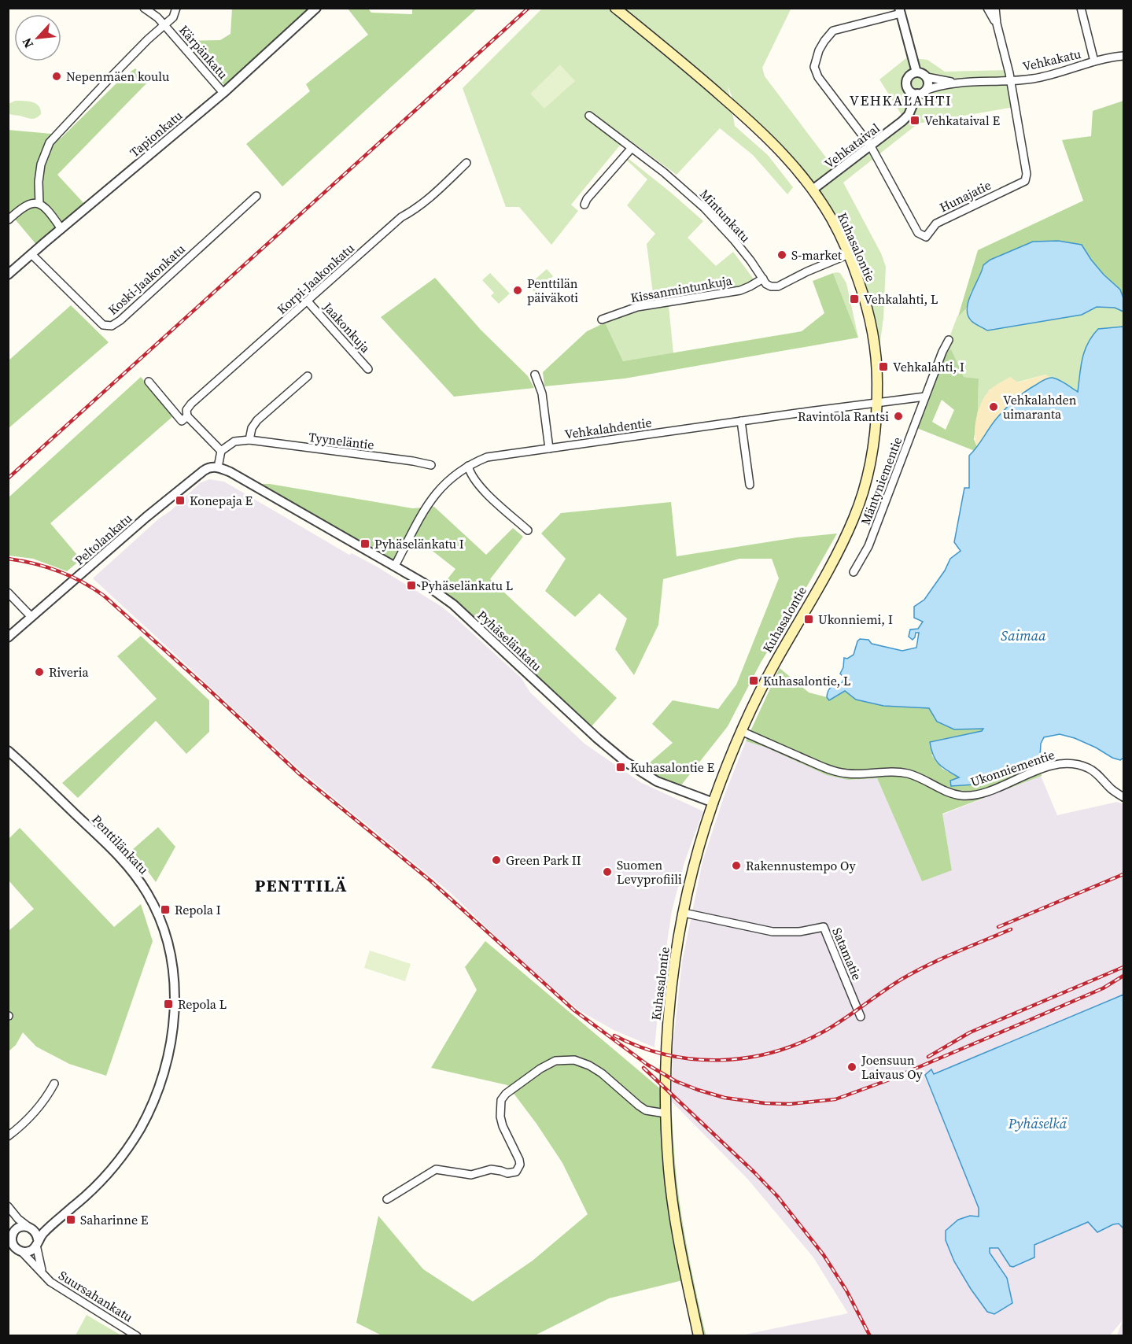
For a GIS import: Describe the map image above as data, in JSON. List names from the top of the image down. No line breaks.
{"streets":{"main road":["Kuhasalontie"],"street":["Kärpänkatu","Vehkakatu","Tapionkatu","Vehkataival","Hunajatie","Mintunkatu","Korpi-Jaakonkatu","Koski-Jaakonkatu","Kissanmintunkuja","Jaakonkuja","Vehkalahdentie","Tyyneläntie","Mäntyniementie","Peltolankatu","Pyhäselänkatu","Ukonniementie","Penttilänkatu","Satamatie","Suursahankatu"]},"crossings":[["Kärpänkatu","Tapionkatu"],["Vehkakatu","Vehkataival"],["Vehkakatu","Hunajatie"],["Tapionkatu","Koski-Jaakonkatu"],["Vehkataival","Hunajatie"],["Vehkataival","Kuhasalontie"],["Mintunkatu","Kissanmintunkuja"],["Kuhasalontie","Vehkalahdentie"],["Kuhasalontie","Pyhäselänkatu"],["Kuhasalontie","Ukonniementie"],["Kuhasalontie","Satamatie"],["Korpi-Jaakonkatu","Jaakonkuja"],["Vehkalahdentie","Mäntyniementie"],["Vehkalahdentie","Pyhäselänkatu"],["Peltolankatu","Pyhäselänkatu"],["Penttilänkatu","Suursahankatu"]],"districts":["VEHKALAHTI","PENTTILÄ"],"water":["Saimaa","Pyhäselkä"],"places":{"other":["Nepenmäen koulu","S-market","Penttilän päiväkoti","Vehkalahden uimaranta","Ravintola Rantsi","Riveria","Green Park II","Rakennustempo Oy","Suomen Levyprofiili","Joensuun Laivaus Oy"],"transit":["Vehkataival E","Vehkalahti, L","Vehkalahti, I","Konepaja E","Pyhäselänkatu I","Pyhäselänkatu L","Ukonniemi, I","Kuhasalontie, L","Kuhasalontie E","Repola I","Repola L","Saharinne E"]},"north":"bottom left"}
